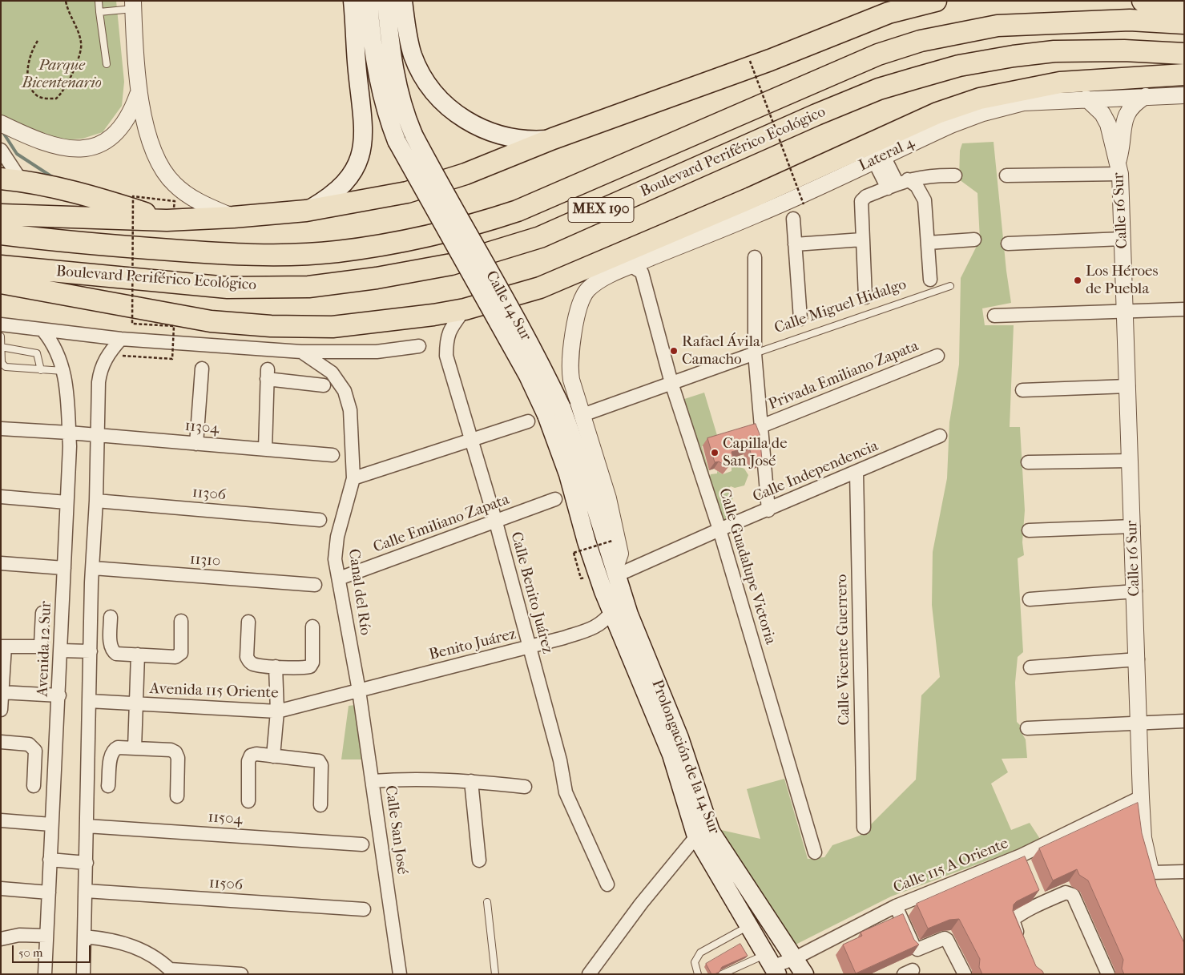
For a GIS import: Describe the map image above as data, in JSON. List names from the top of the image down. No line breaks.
{"streets":{"highway":["Boulevard Periférico Ecológico","MEX 190"],"main road":["Calle 14 Sur","Prolongación de la 14 Sur"],"street":["Lateral 4","Calle 16 Sur","Calle Miguel Hidalgo","Privada Emiliano Zapata","11304","Calle Independencia","11306","Calle Emiliano Zapata","11310","Calle Guadalupe Victoria","Canal del Río","Calle Benito Juárez","Benito Juárez","Avenida 12 Sur","Calle Vicente Guerrero","Avenida 115 Oriente","11504","Calle San José","Calle 115 A Oriente","11506"]},"crossings":[["Lateral 4","Calle 16 Sur"],["Calle 16 Sur","Calle 115 A Oriente"],["Calle 14 Sur","Calle Independencia"],["Calle 14 Sur","Benito Juárez"],["Calle 14 Sur","Prolongación de la 14 Sur"],["Calle Miguel Hidalgo","Calle Guadalupe Victoria"],["11304","Avenida 12 Sur"],["Calle Independencia","Calle Guadalupe Victoria"],["Calle Independencia","Calle Vicente Guerrero"],["Calle Emiliano Zapata","Canal del Río"],["Calle Emiliano Zapata","Calle Benito Juárez"],["Canal del Río","Benito Juárez"],["Canal del Río","Avenida 115 Oriente"],["Canal del Río","Calle San José"],["Calle Benito Juárez","Benito Juárez"],["Benito Juárez","Avenida 115 Oriente"],["Benito Juárez","Prolongación de la 14 Sur"],["Benito Juárez","Calle San José"],["Avenida 115 Oriente","Calle San José"],["Prolongación de la 14 Sur","Calle 115 A Oriente"]],"parks":["Parque Bicentenario"],"places":["Los Héroes de Puebla","Rafael Ávila Camacho","Capilla de San José"],"scale_bar":"50 m"}
